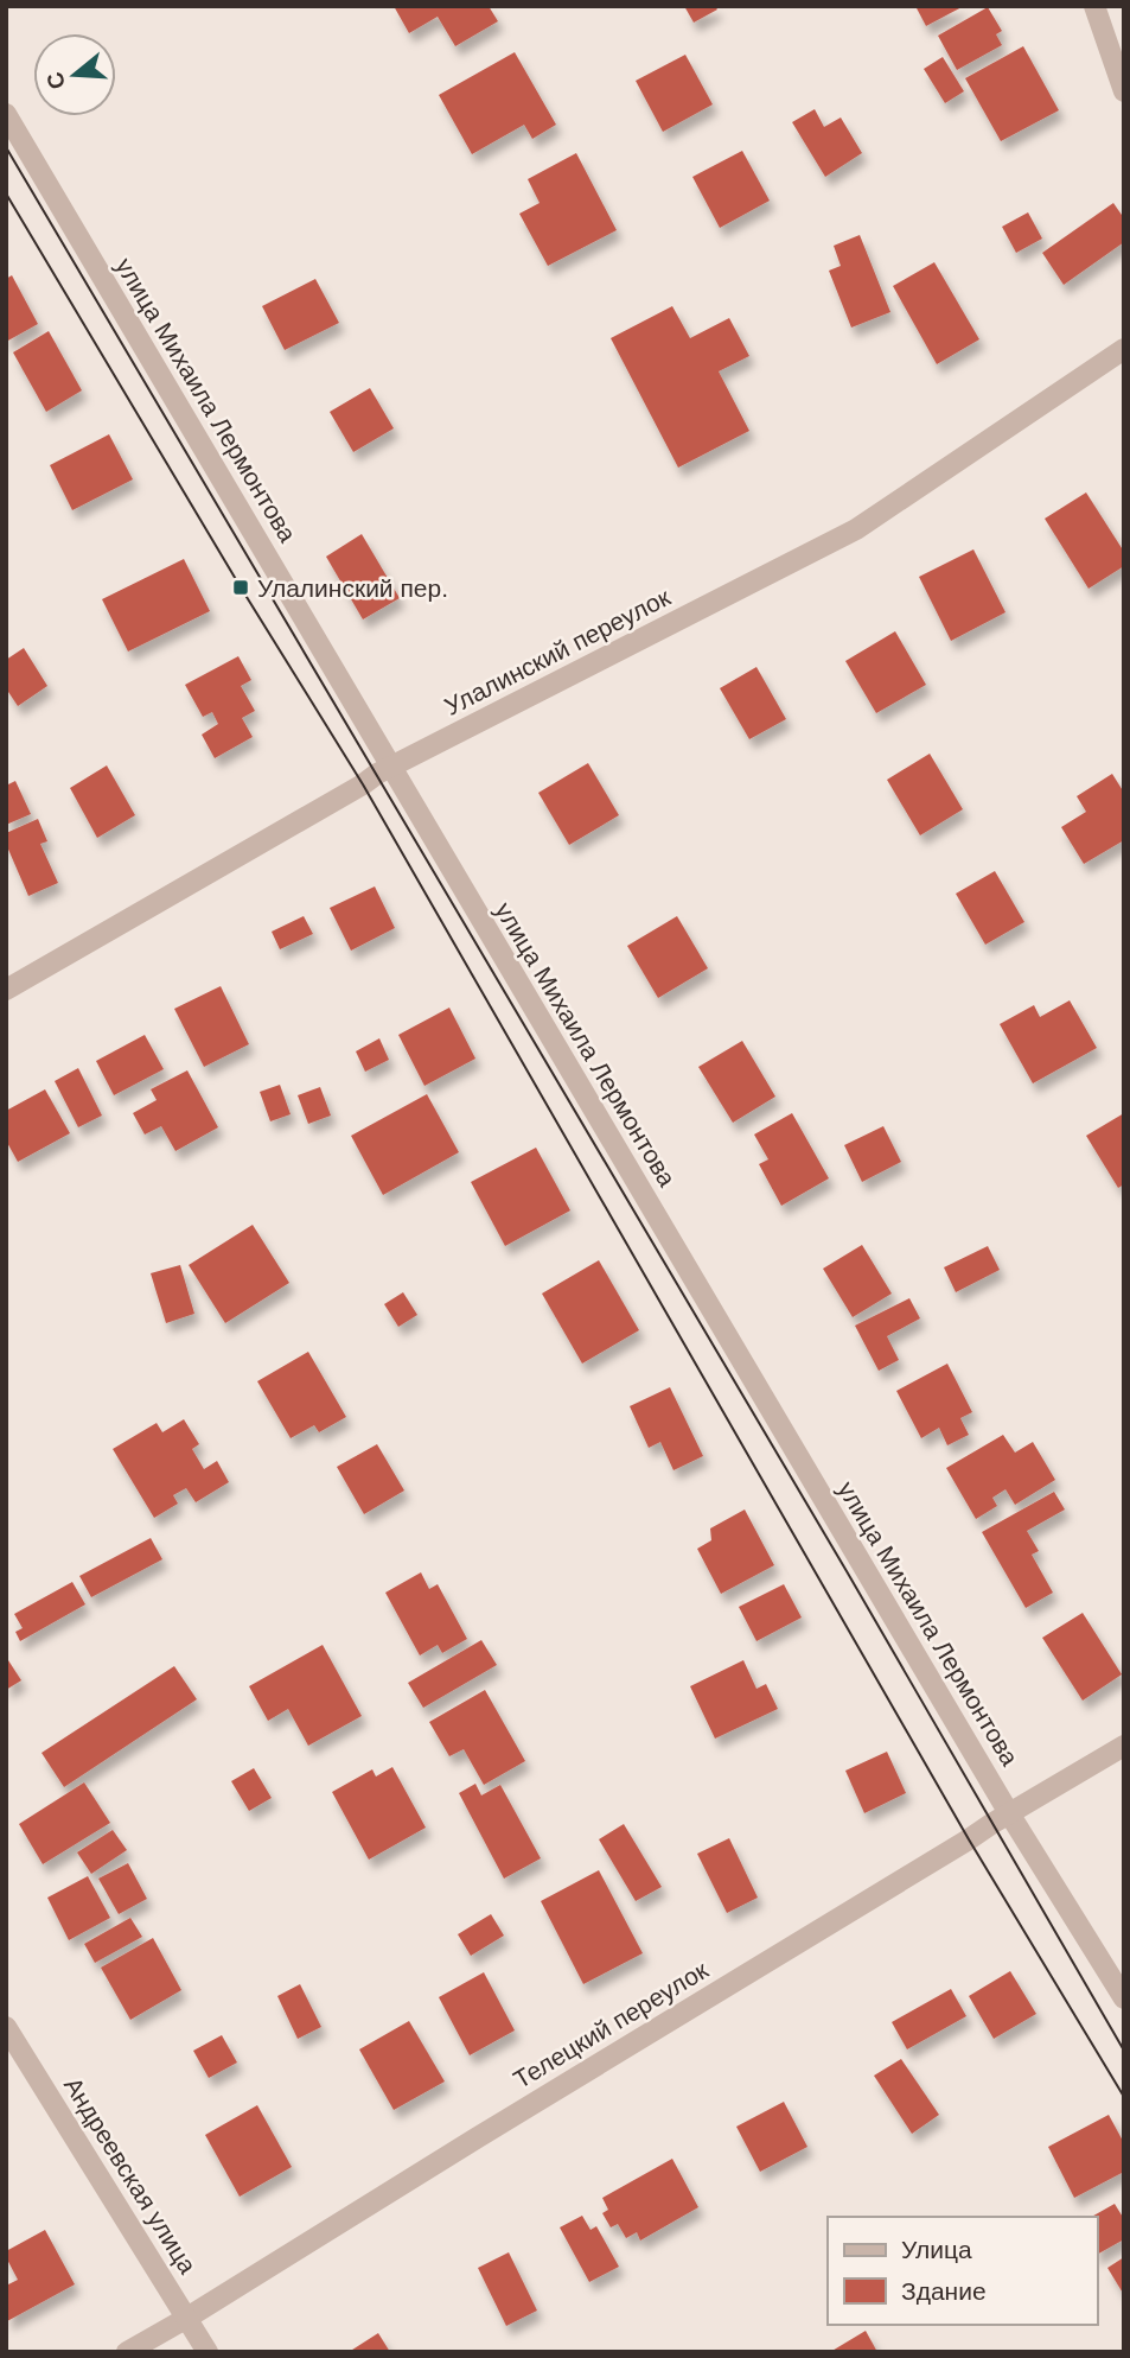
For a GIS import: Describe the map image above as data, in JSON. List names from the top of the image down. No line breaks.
{"streets":{"street":["улица Михаила Лермонтова","Улалинский переулок","Телецкий переулок","Андреевская улица"]},"crossings":[["улица Михаила Лермонтова","Улалинский переулок"],["улица Михаила Лермонтова","Телецкий переулок"],["Телецкий переулок","Андреевская улица"]],"places":{"transit":["Улалинский пер."]},"legend":["Улица","Здание"],"north":"left"}
